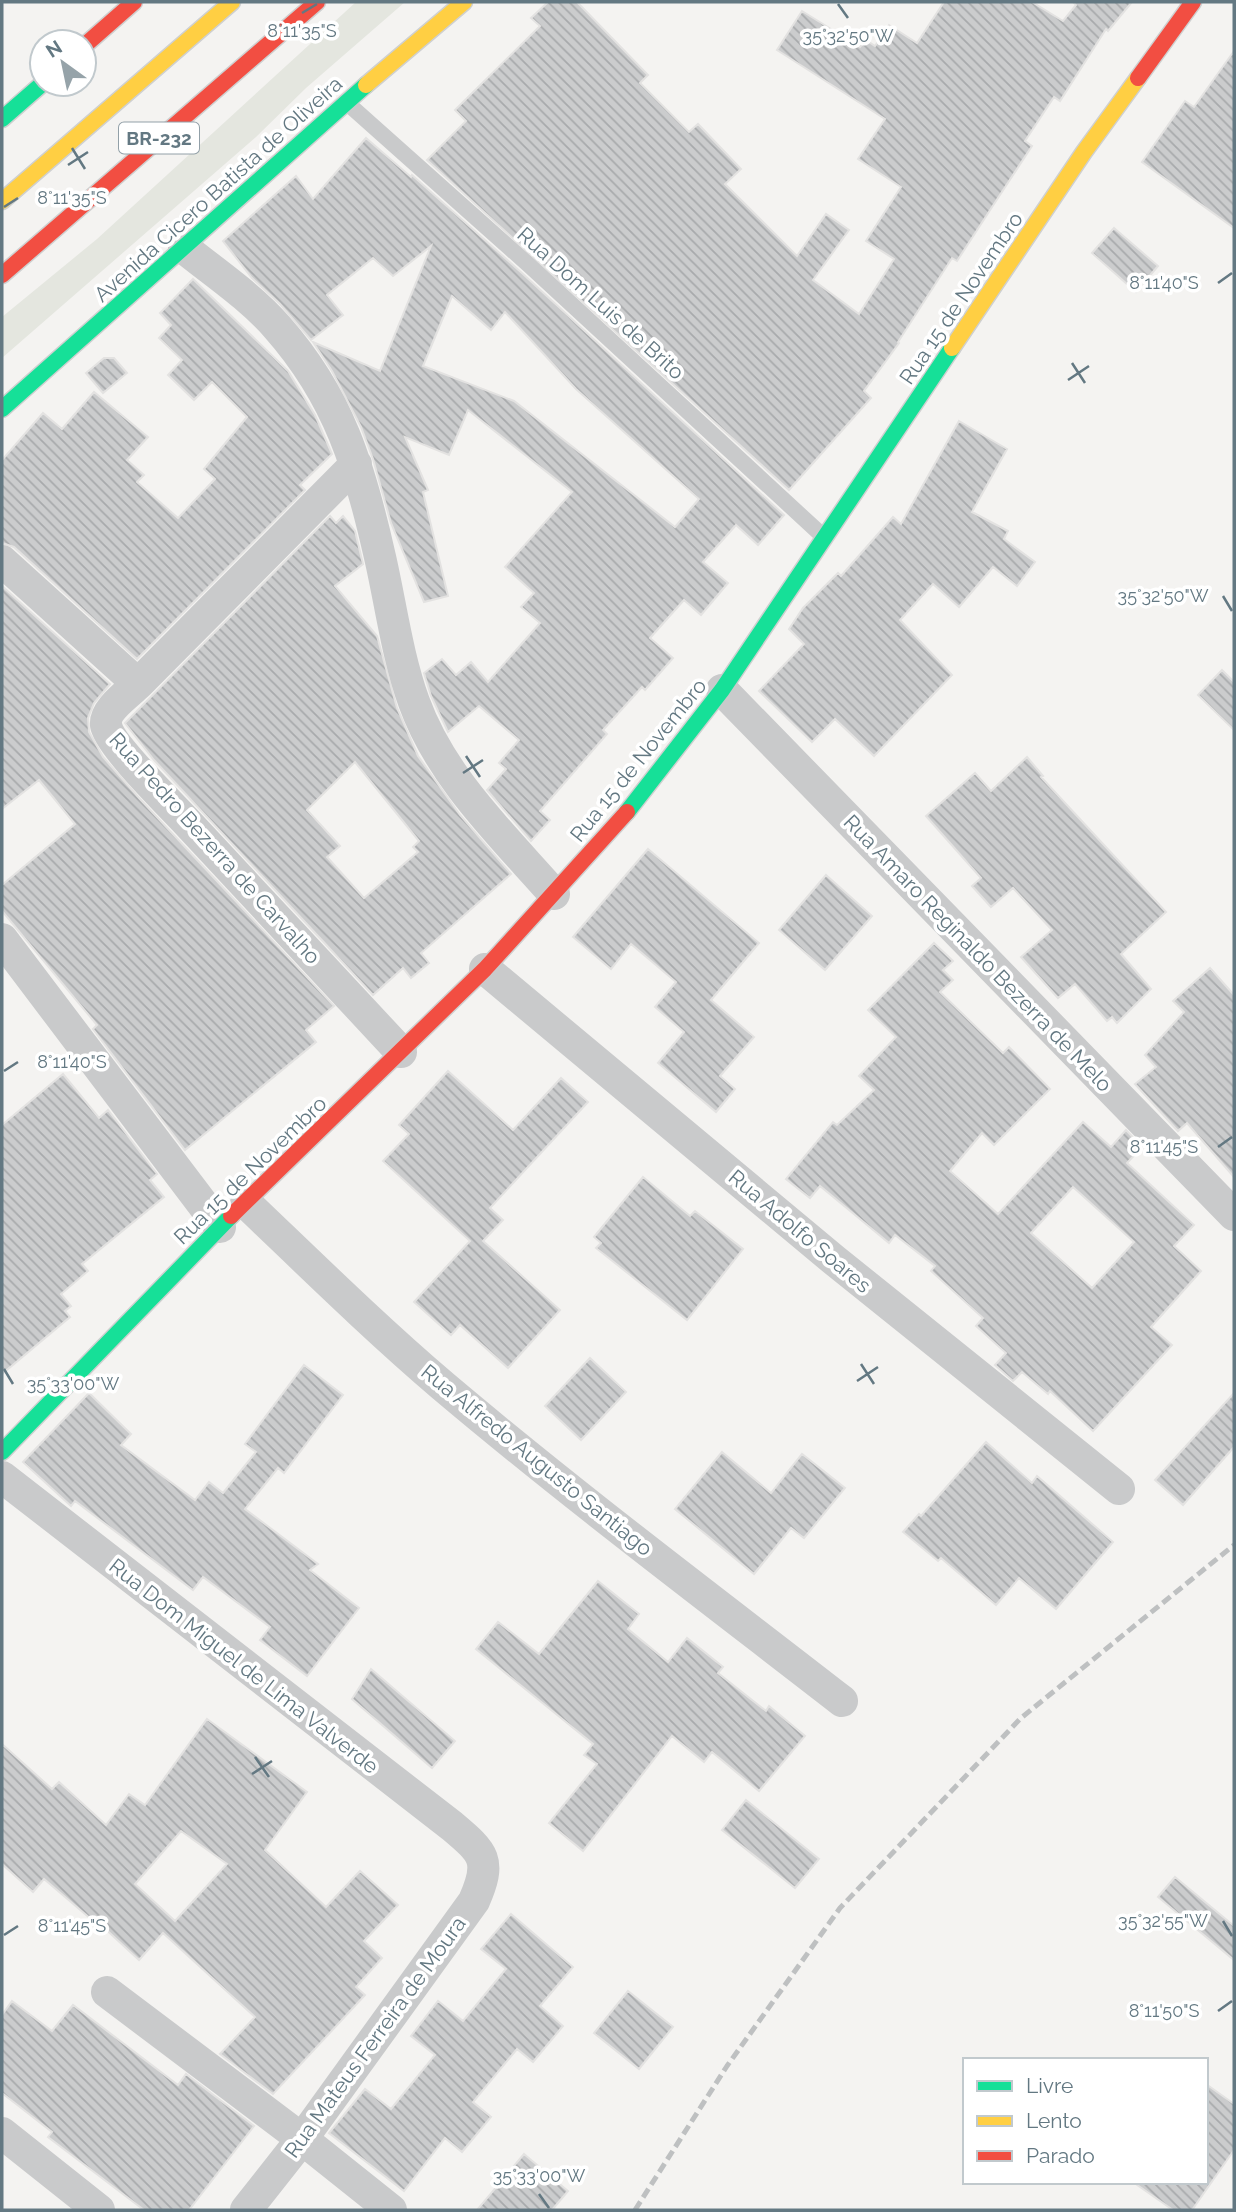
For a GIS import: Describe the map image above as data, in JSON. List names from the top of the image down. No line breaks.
{"streets":{"main road":["BR-232","Avenida Cicero Batista de Oliveira","Rua 15 de Novembro"],"street":["Rua Pedro Bezerra de Carvalho","Rua Amaro Reginaldo Bezerra de Melo","Rua Adolfo Soares","Rua Alfredo Augusto Santiago","Rua Dom Miguel de Lima Valverde","Rua Mateus Ferreira de Moura"],"lane":["Rua Dom Luis de Brito"]},"crossings":[["Avenida Cicero Batista de Oliveira","Rua Dom Luis de Brito"],["Rua 15 de Novembro","Rua Dom Luis de Brito"],["Rua 15 de Novembro","Rua Pedro Bezerra de Carvalho"],["Rua 15 de Novembro","Rua Amaro Reginaldo Bezerra de Melo"],["Rua 15 de Novembro","Rua Adolfo Soares"],["Rua 15 de Novembro","Rua Alfredo Augusto Santiago"],["Rua Dom Miguel de Lima Valverde","Rua Mateus Ferreira de Moura"]],"legend":["Livre","Lento","Parado"],"north":"top left","coordinates":["8°11'35\"S","35°32'50\"W","8°11'40\"S","8°11'45\"S","35°33'00\"W","35°32'55\"W","8°11'50\"S"]}
